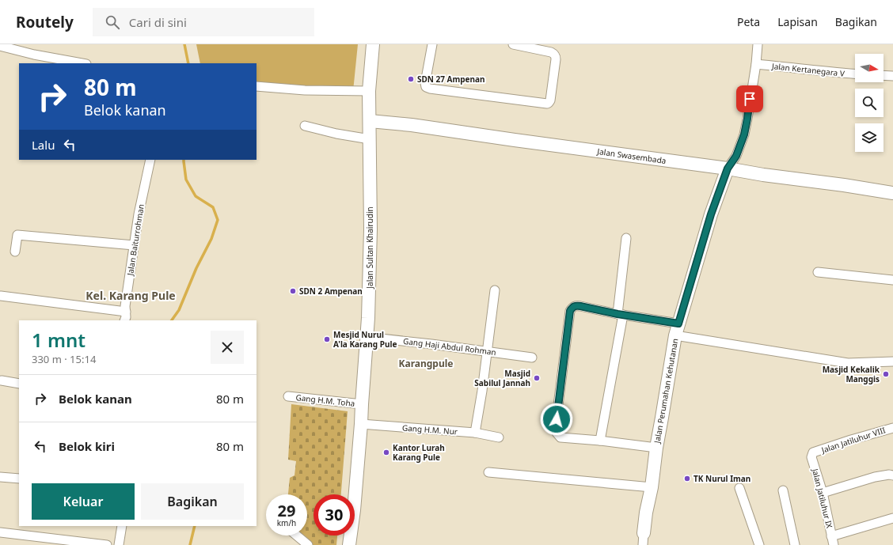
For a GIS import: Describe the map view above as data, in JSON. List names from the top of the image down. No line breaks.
{"streets":{"street":["Jalan Kertanegara V","Jalan Swasembada","Jalan Baiturrohman","Jalan Sultan Khairudin","Gang Haji Abdul Rohman","Jalan Perumahan Kehutanan","Gang H.M. Toha","Gang H.M. Nur","Jalan Jatiluhur VIII","Jalan Jatiluhur IX"]},"crossings":[["Jalan Swasembada","Jalan Sultan Khairudin"],["Jalan Swasembada","Jalan Perumahan Kehutanan"],["Jalan Sultan Khairudin","Gang Haji Abdul Rohman"],["Jalan Sultan Khairudin","Gang H.M. Toha"],["Jalan Sultan Khairudin","Gang H.M. Nur"],["Jalan Jatiluhur VIII","Jalan Jatiluhur IX"]],"districts":["Kel. Karang Pule","Karangpule"],"places":["SDN 27 Ampenan","SDN 2 Ampenan","Mesjid Nurul A'la Karang Pule","Masjid Kekalik Manggis","Masjid Sabilul Jannah","Kantor Lurah Karang Pule","TK Nurul Iman"],"north":"right","page":{"header":"Routely","search":"Cari di sini","nav":["Peta","Lapisan","Bagikan"],"turn":["80 m","Belok kanan"],"then":"Lalu","heading":["1 mnt","330 m · 15:14"],"list":[{"name":"Belok kanan","value":"80 m"},{"name":"Belok kiri","value":"80 m"}],"buttons":["Keluar","Bagikan"],"speed":"29 km/h","limit":"30"}}
